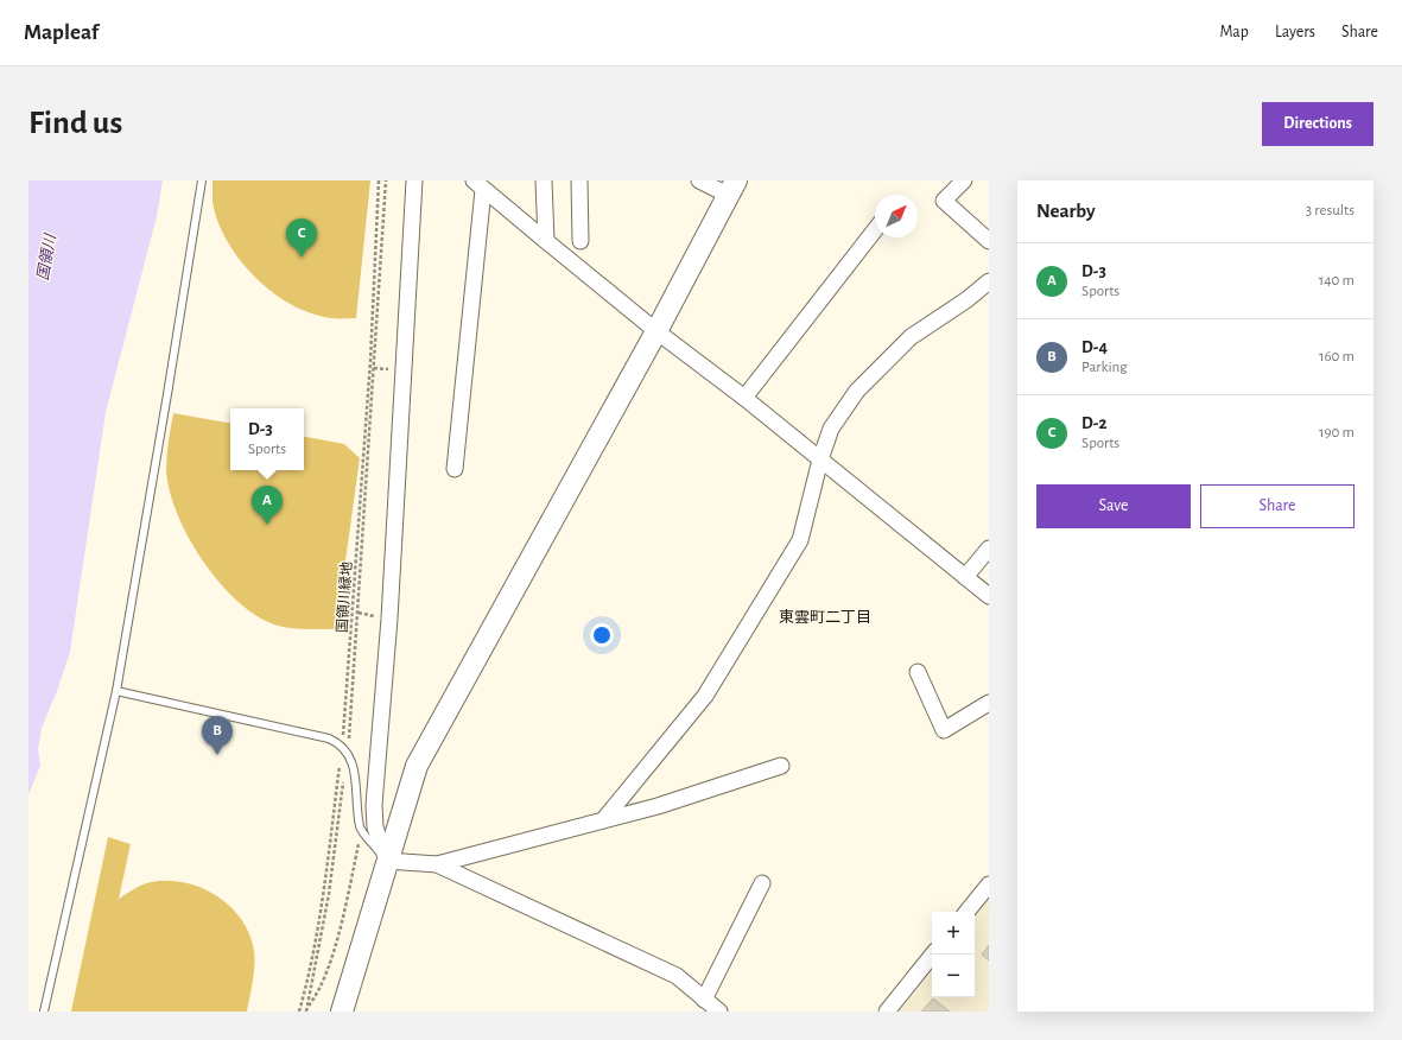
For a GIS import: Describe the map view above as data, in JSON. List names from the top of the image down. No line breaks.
{"streets":{"path":["国領川緑地"]},"districts":["東雲町二丁目"],"water":["国領川"],"north":"top right","page":{"header":"Mapleaf","nav":["Map","Layers","Share"],"buttons":["Directions",["Save","Share"]],"title":"Find us","heading":["Nearby","3 results"],"pins":["C","A","B"],"list":[{"mark":"A","name":"D-3","note":"Sports","value":"140 m"},{"mark":"B","name":"D-4","note":"Parking","value":"160 m"},{"mark":"C","name":"D-2","note":"Sports","value":"190 m"}],"popup":["D-3","Sports"],"map_buttons":["+","−"]}}
